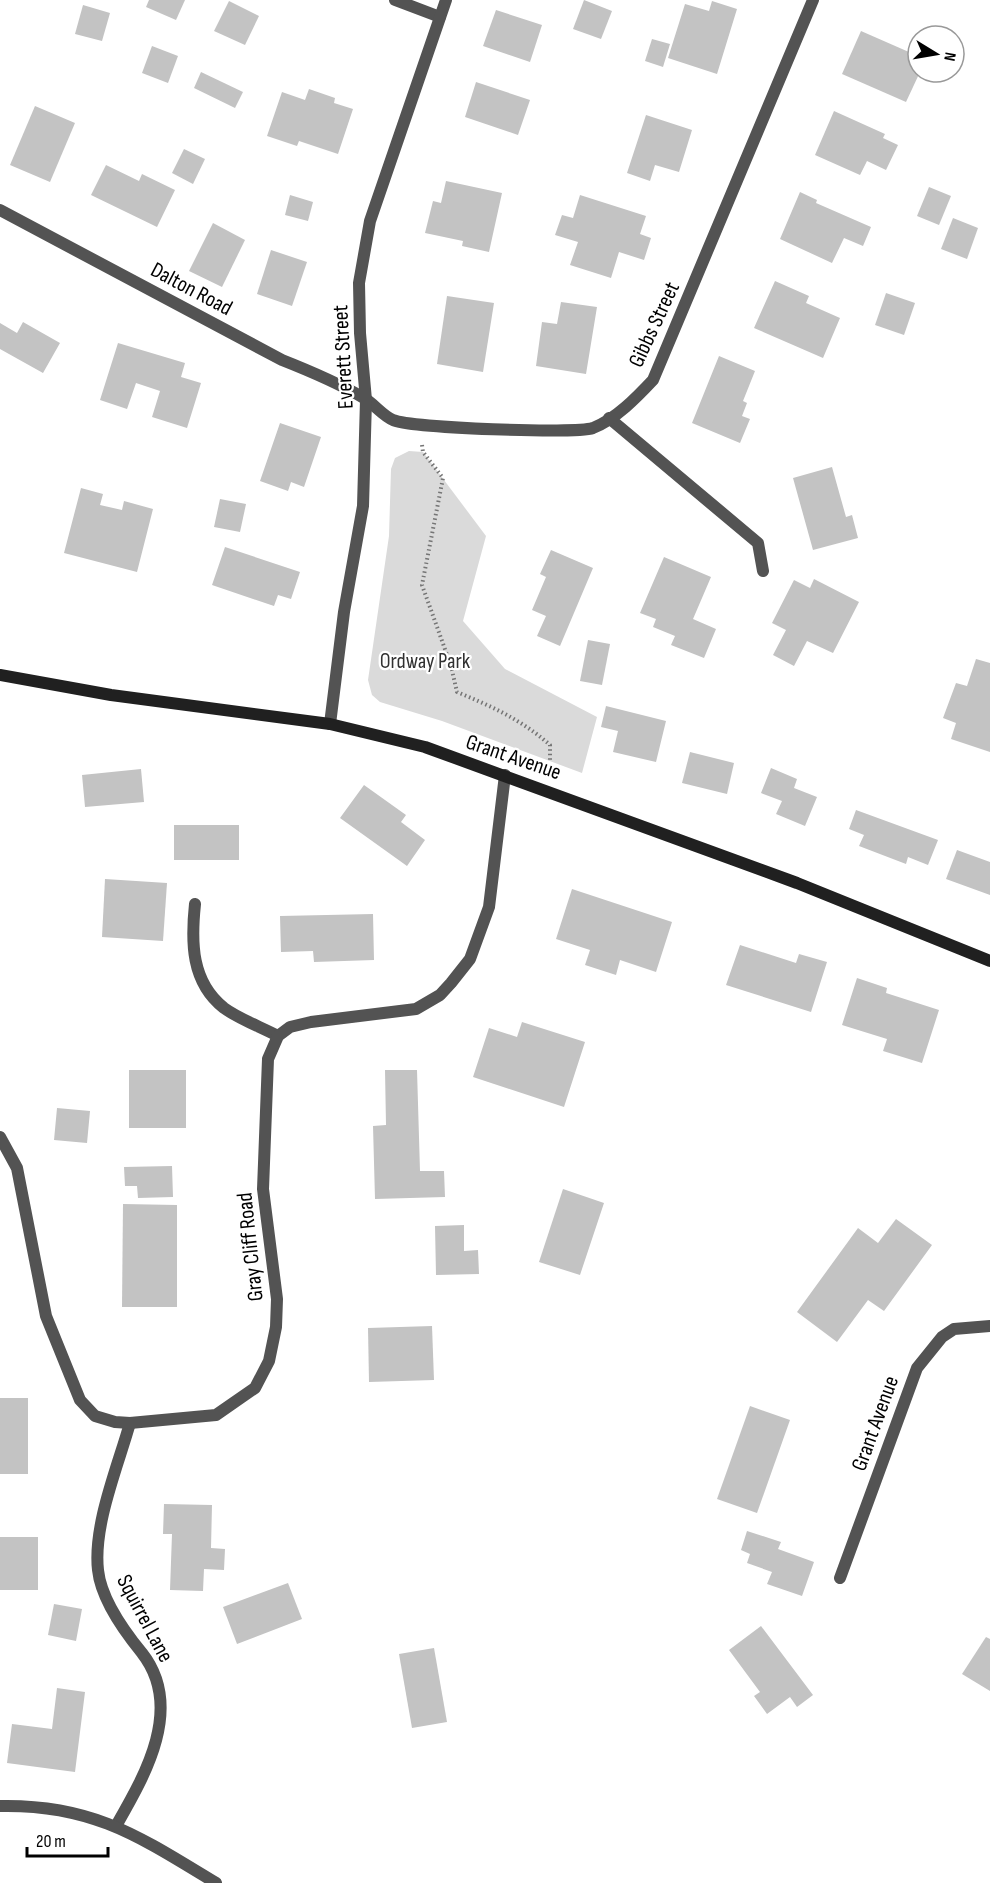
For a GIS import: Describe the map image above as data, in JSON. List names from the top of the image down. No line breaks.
{"streets":{"street":["Dalton Road","Gibbs Street","Everett Street","Grant Avenue","Gray Cliff Road","Squirrel Lane"]},"crossings":[["Dalton Road","Gibbs Street"],["Dalton Road","Everett Street"],["Gibbs Street","Everett Street"],["Everett Street","Grant Avenue"],["Gray Cliff Road","Squirrel Lane"]],"parks":["Ordway Park"],"scale_bar":"20 m","north":"right"}
